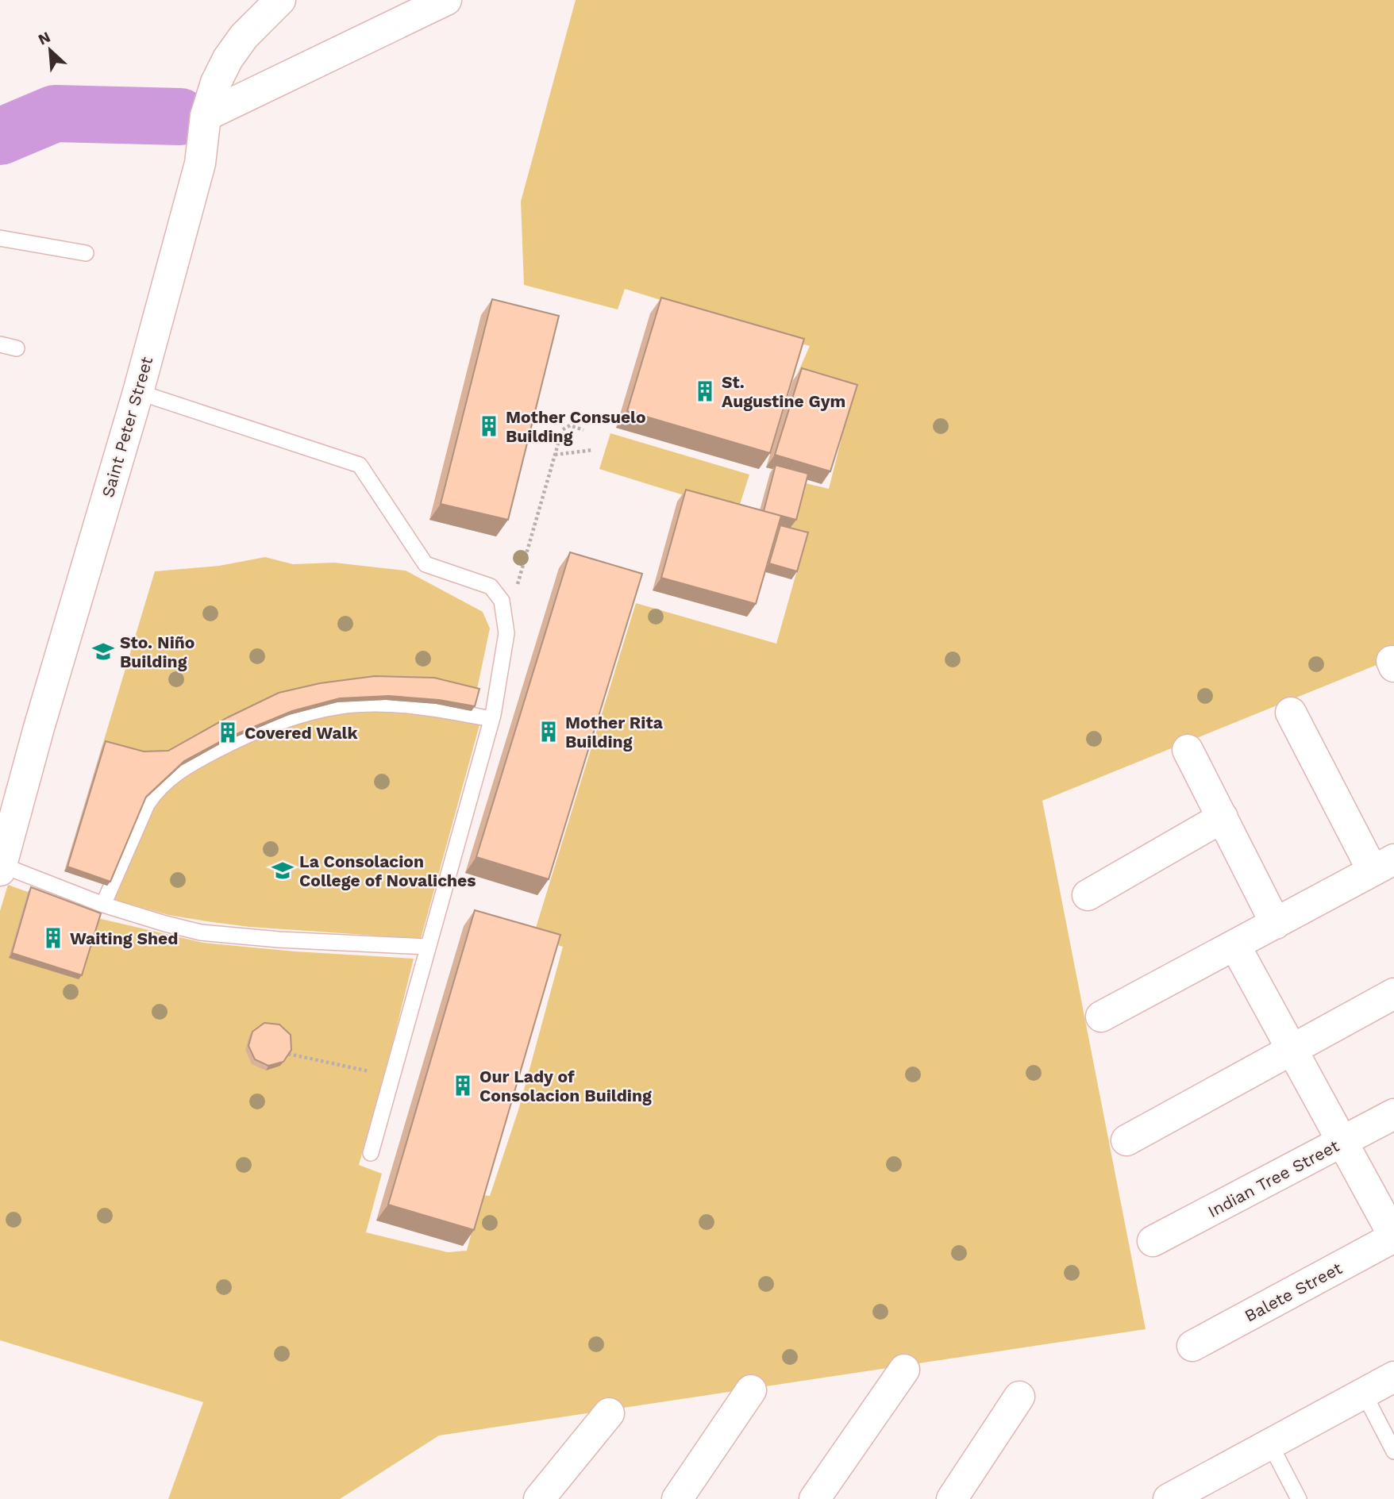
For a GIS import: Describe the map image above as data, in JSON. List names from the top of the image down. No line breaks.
{"streets":{"street":["Saint Peter Street","Indian Tree Street","Balete Street"]},"places":{"building":["St. Augustine Gym","Mother Consuelo Building","Mother Rita Building","Covered Walk","Waiting Shed","Our Lady of Consolacion Building"],"school or university":["Sto. Niño Building","La Consolacion College of Novaliches"]},"north":"top left"}
